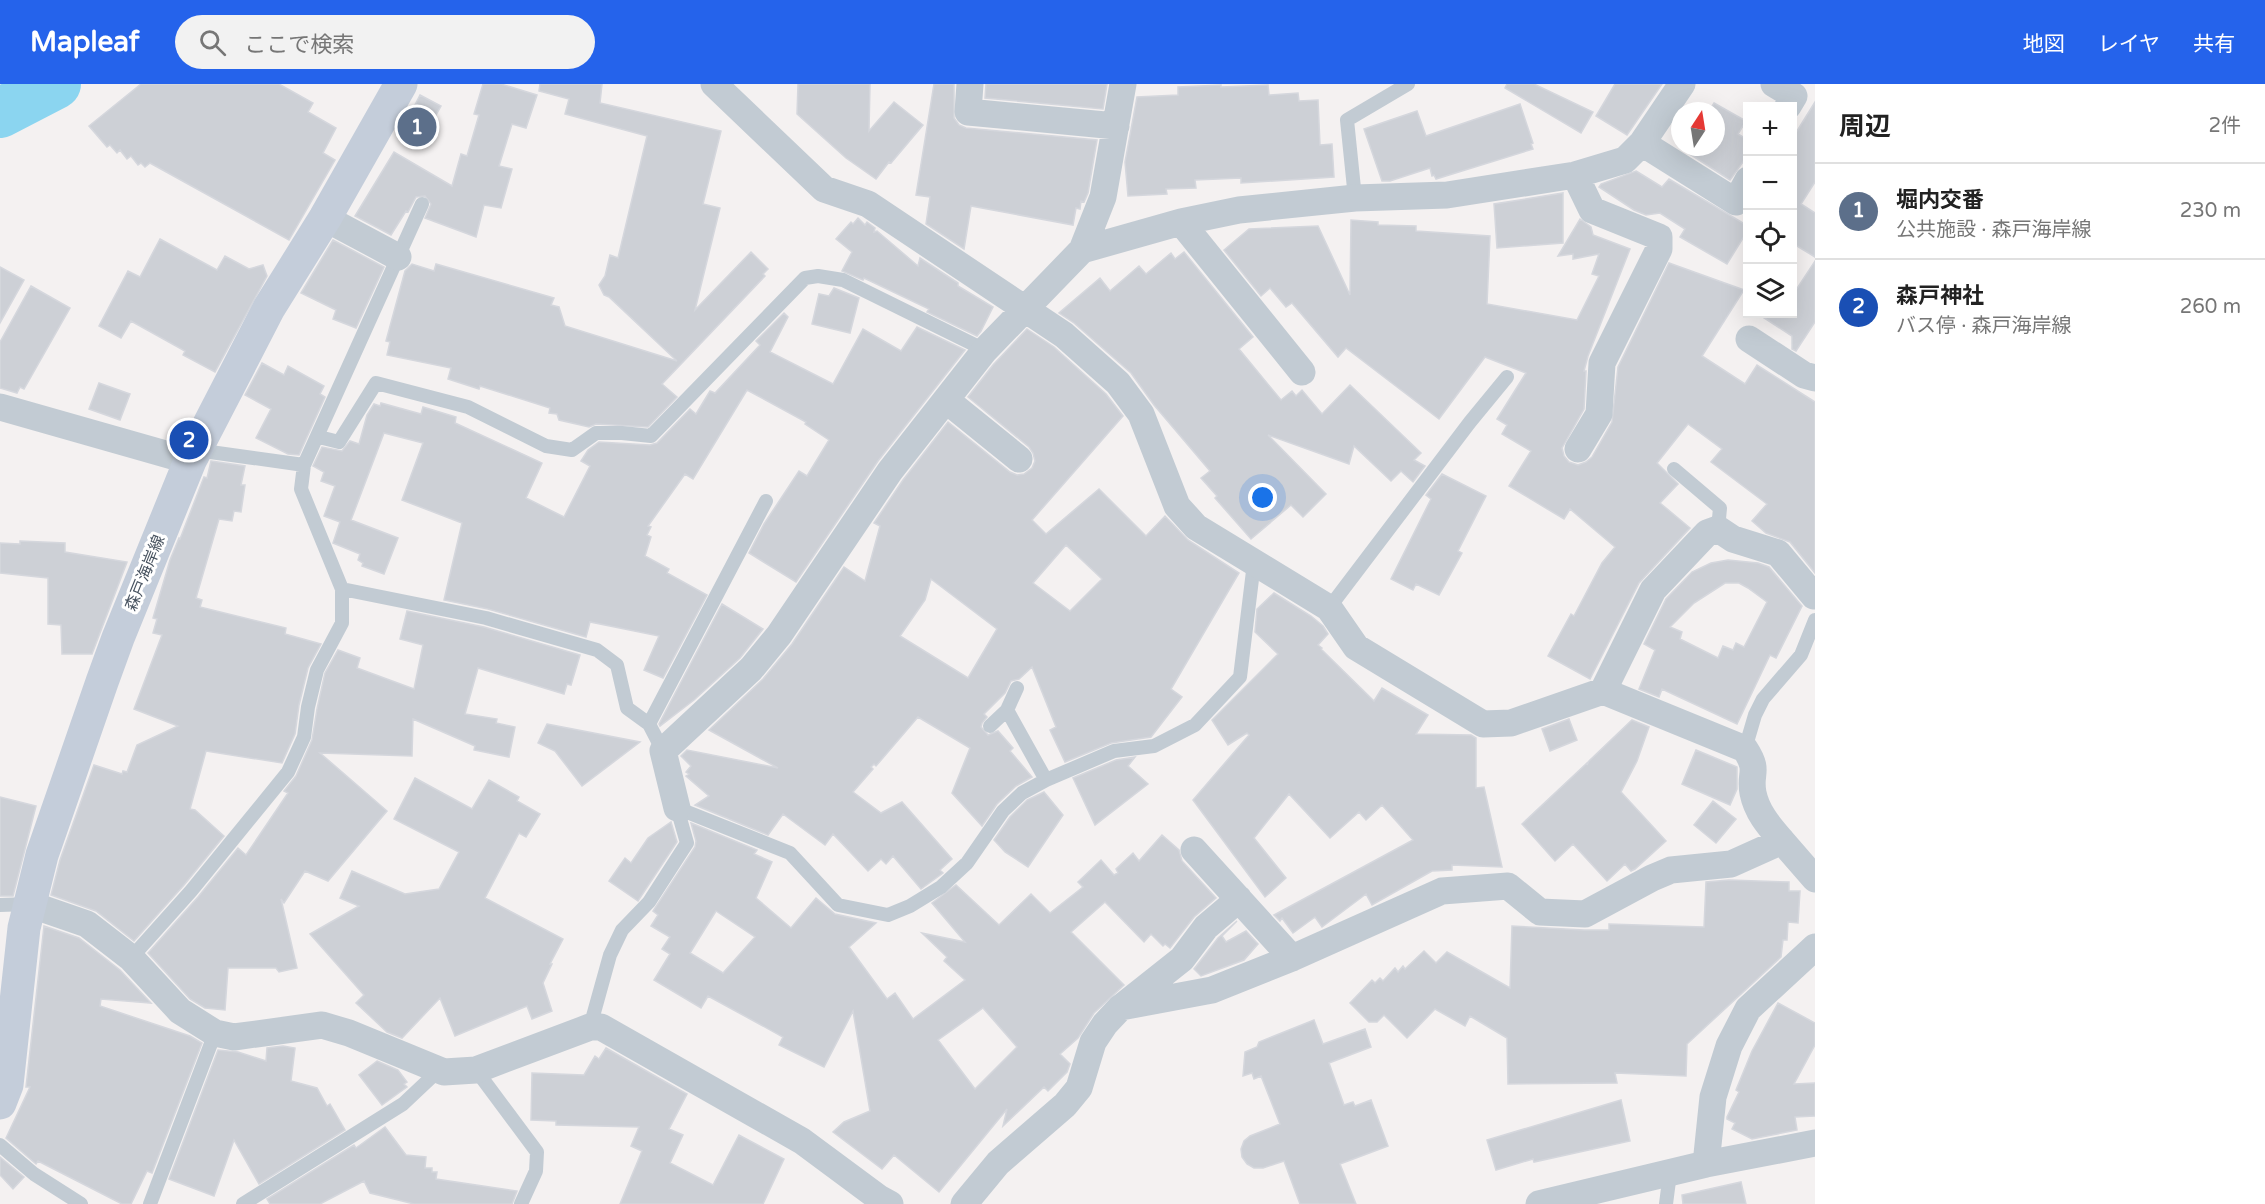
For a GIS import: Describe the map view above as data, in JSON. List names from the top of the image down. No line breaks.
{"streets":{"main road":["森戸海岸線"]},"north":"top","page":{"header":"Mapleaf","search":"ここで検索","nav":["地図","レイヤ","共有"],"heading":["周辺","2件"],"map_buttons":["+","−"],"pins":["1","2"],"list":[{"mark":"1","name":"堀内交番","note":"公共施設 · 森戸海岸線","value":"230 m"},{"mark":"2","name":"森戸神社","note":"バス停 · 森戸海岸線","value":"260 m"}]}}
